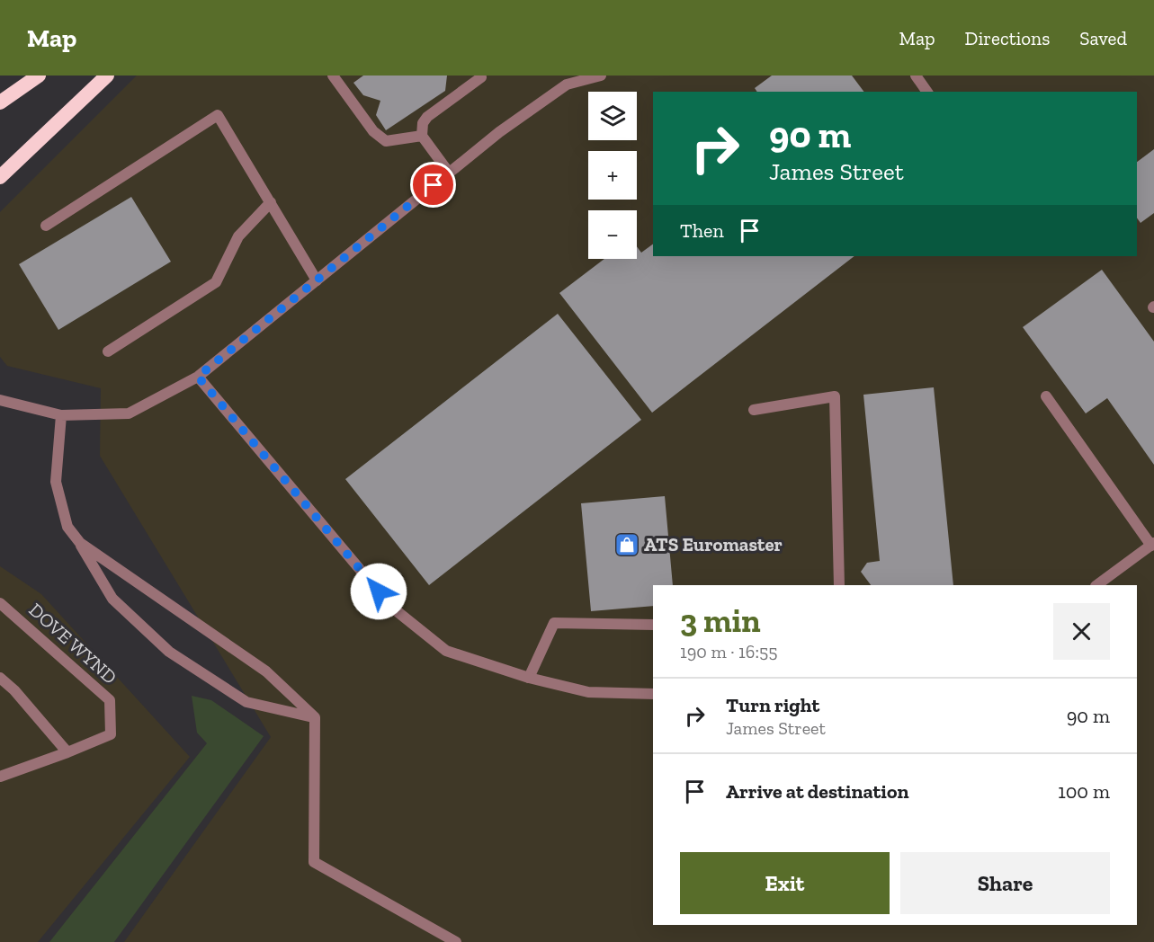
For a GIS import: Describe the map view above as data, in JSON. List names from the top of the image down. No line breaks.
{"streets":{"street":["DOVE WYND"]},"places":{"shop":["ATS Euromaster"]},"page":{"header":"Map","nav":["Map","Directions","Saved"],"map_buttons":["+","−"],"turn":["90 m","James Street"],"then":"Then","heading":["3 min","190 m · 16:55"],"list":[{"name":"Turn right","note":"James Street","value":"90 m"},{"name":"Arrive at destination","value":"100 m"}],"buttons":["Exit","Share"]}}
